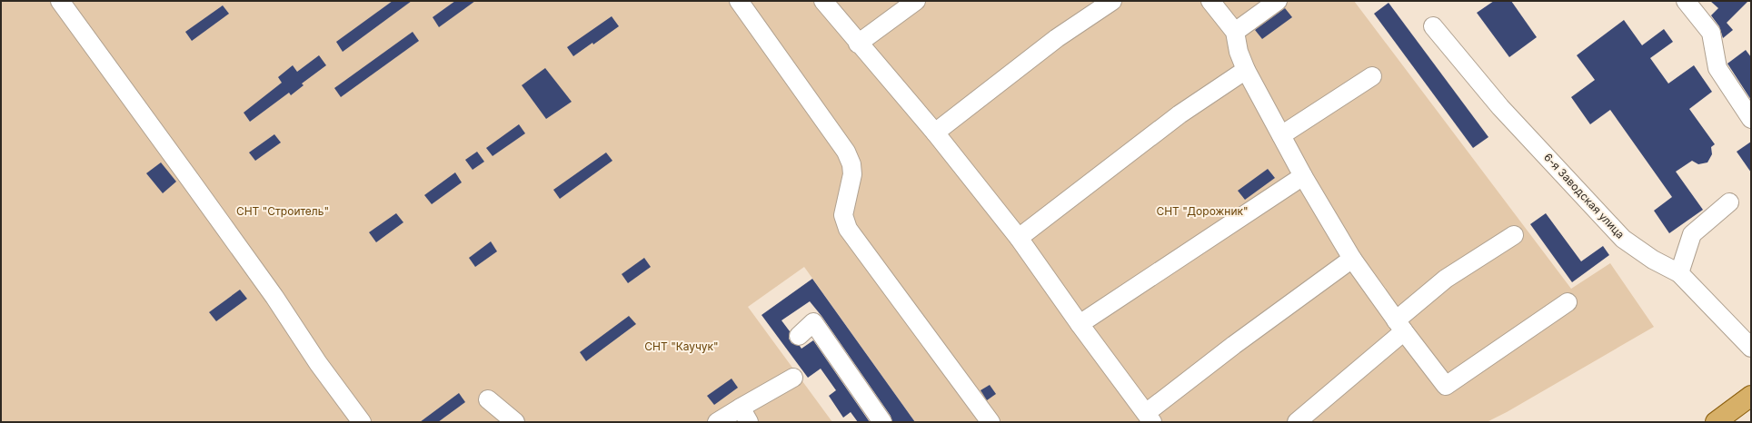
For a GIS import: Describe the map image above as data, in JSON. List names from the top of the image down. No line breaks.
{"streets":{"street":["6-я Заводская улица"]},"parks":["СНТ \"Строитель\"","СНТ \"Дорожник\"","СНТ \"Каучук\""]}
